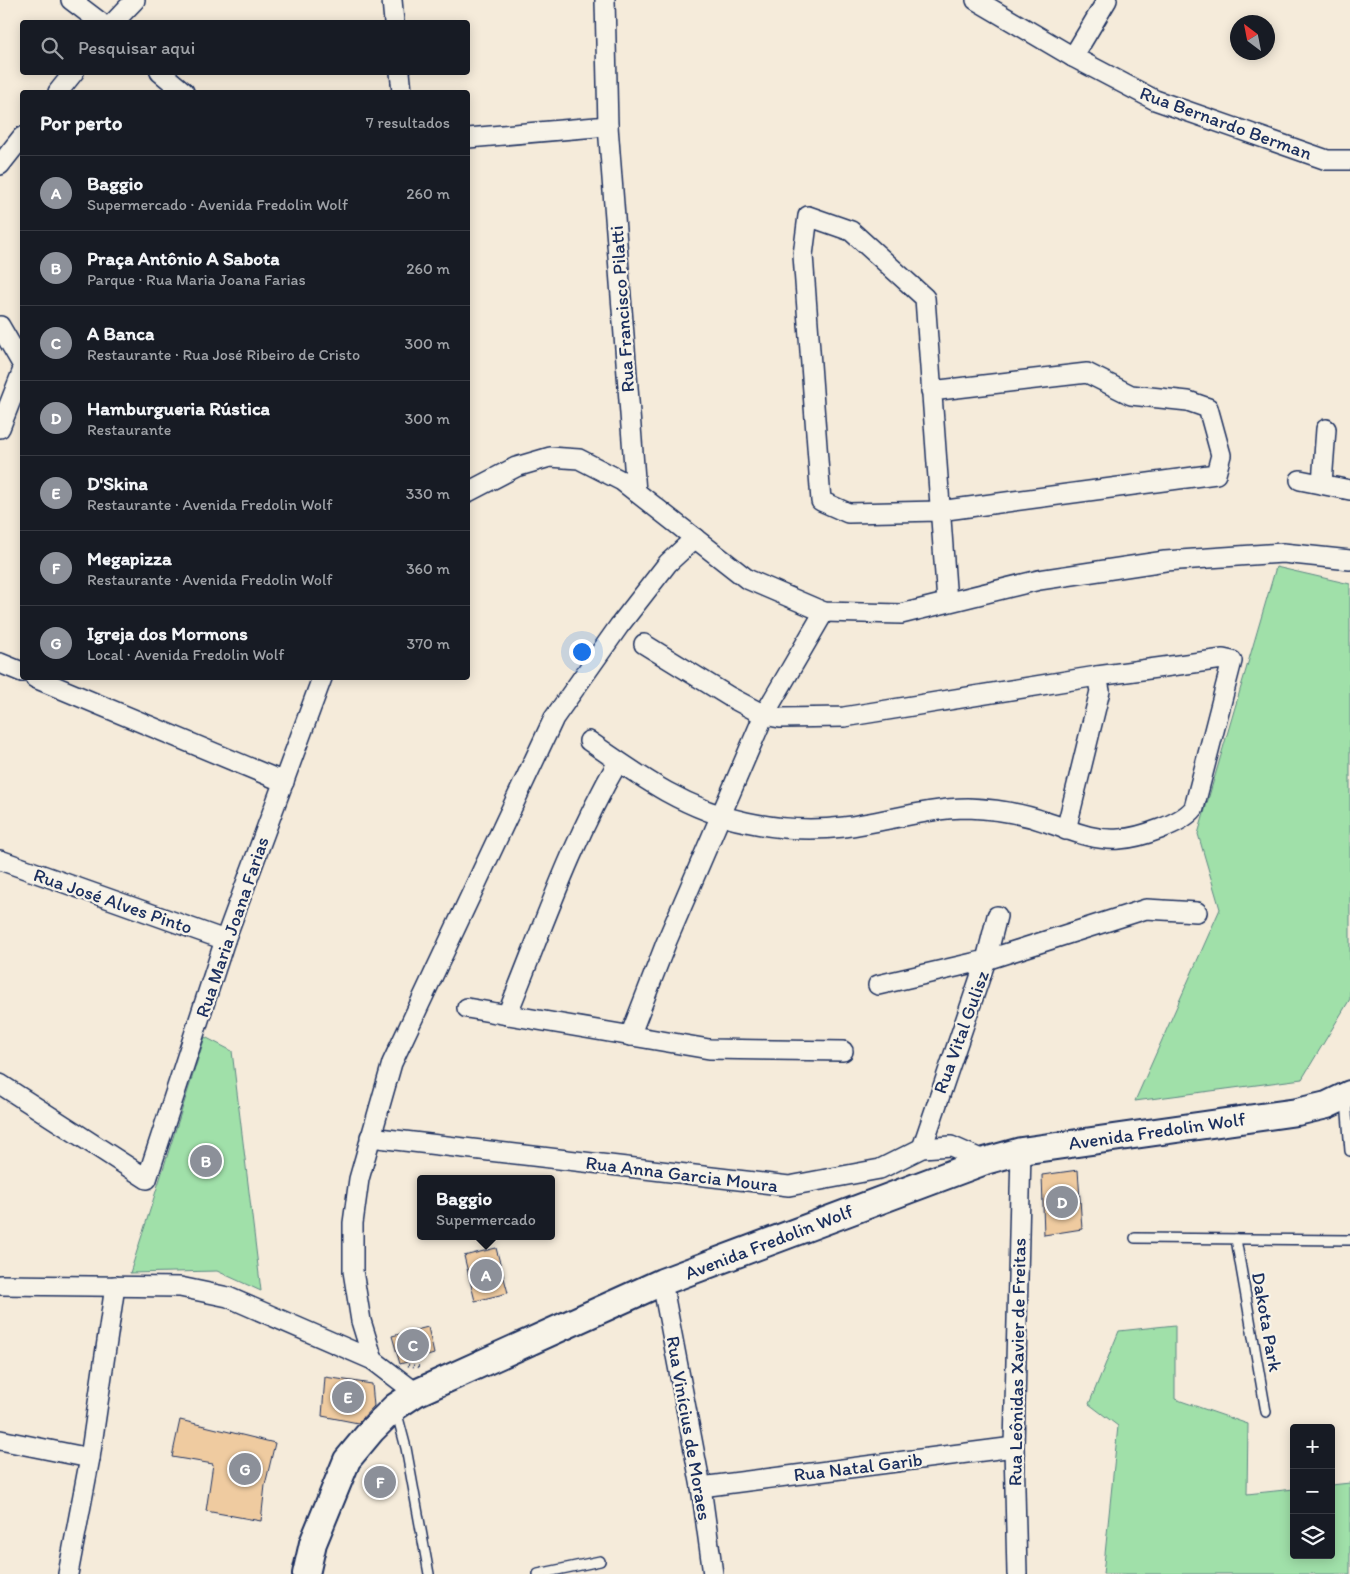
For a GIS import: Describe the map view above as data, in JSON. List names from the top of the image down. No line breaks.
{"streets":{"main road":["Avenida Fredolin Wolf"],"street":["Rua Bernardo Berman","Rua Francisco Pilatti","Rua José Alves Pinto","Rua Maria Joana Farias","Rua Vital Gulisz","Rua Anna Garcia Moura","Rua Leônidas Xavier de Freitas","Rua Vinícius de Moraes","Rua Natal Garib"],"lane":["Dakota Park"]},"crossings":[["Rua José Alves Pinto","Rua Maria Joana Farias"],["Rua Vital Gulisz","Rua Anna Garcia Moura"],["Avenida Fredolin Wolf","Rua Anna Garcia Moura"],["Avenida Fredolin Wolf","Rua Leônidas Xavier de Freitas"],["Avenida Fredolin Wolf","Rua Vinícius de Moraes"],["Rua Leônidas Xavier de Freitas","Rua Natal Garib"],["Rua Vinícius de Moraes","Rua Natal Garib"]],"north":"top left","page":{"search":"Pesquisar aqui","heading":["Por perto","7 resultados"],"list":[{"mark":"A","name":"Baggio","note":"Supermercado · Avenida Fredolin Wolf","value":"260 m"},{"mark":"B","name":"Praça Antônio A Sabota","note":"Parque · Rua Maria Joana Farias","value":"260 m"},{"mark":"C","name":"A Banca","note":"Restaurante · Rua José Ribeiro de Cristo","value":"300 m"},{"mark":"D","name":"Hamburgueria Rústica","note":"Restaurante","value":"300 m"},{"mark":"E","name":"D'Skina","note":"Restaurante · Avenida Fredolin Wolf","value":"330 m"},{"mark":"F","name":"Megapizza","note":"Restaurante · Avenida Fredolin Wolf","value":"360 m"},{"mark":"G","name":"Igreja dos Mormons","note":"Local · Avenida Fredolin Wolf","value":"370 m"}],"pins":["B","D","A","C","E","G","F"],"popup":["Baggio","Supermercado"],"map_buttons":["+","−"]}}
